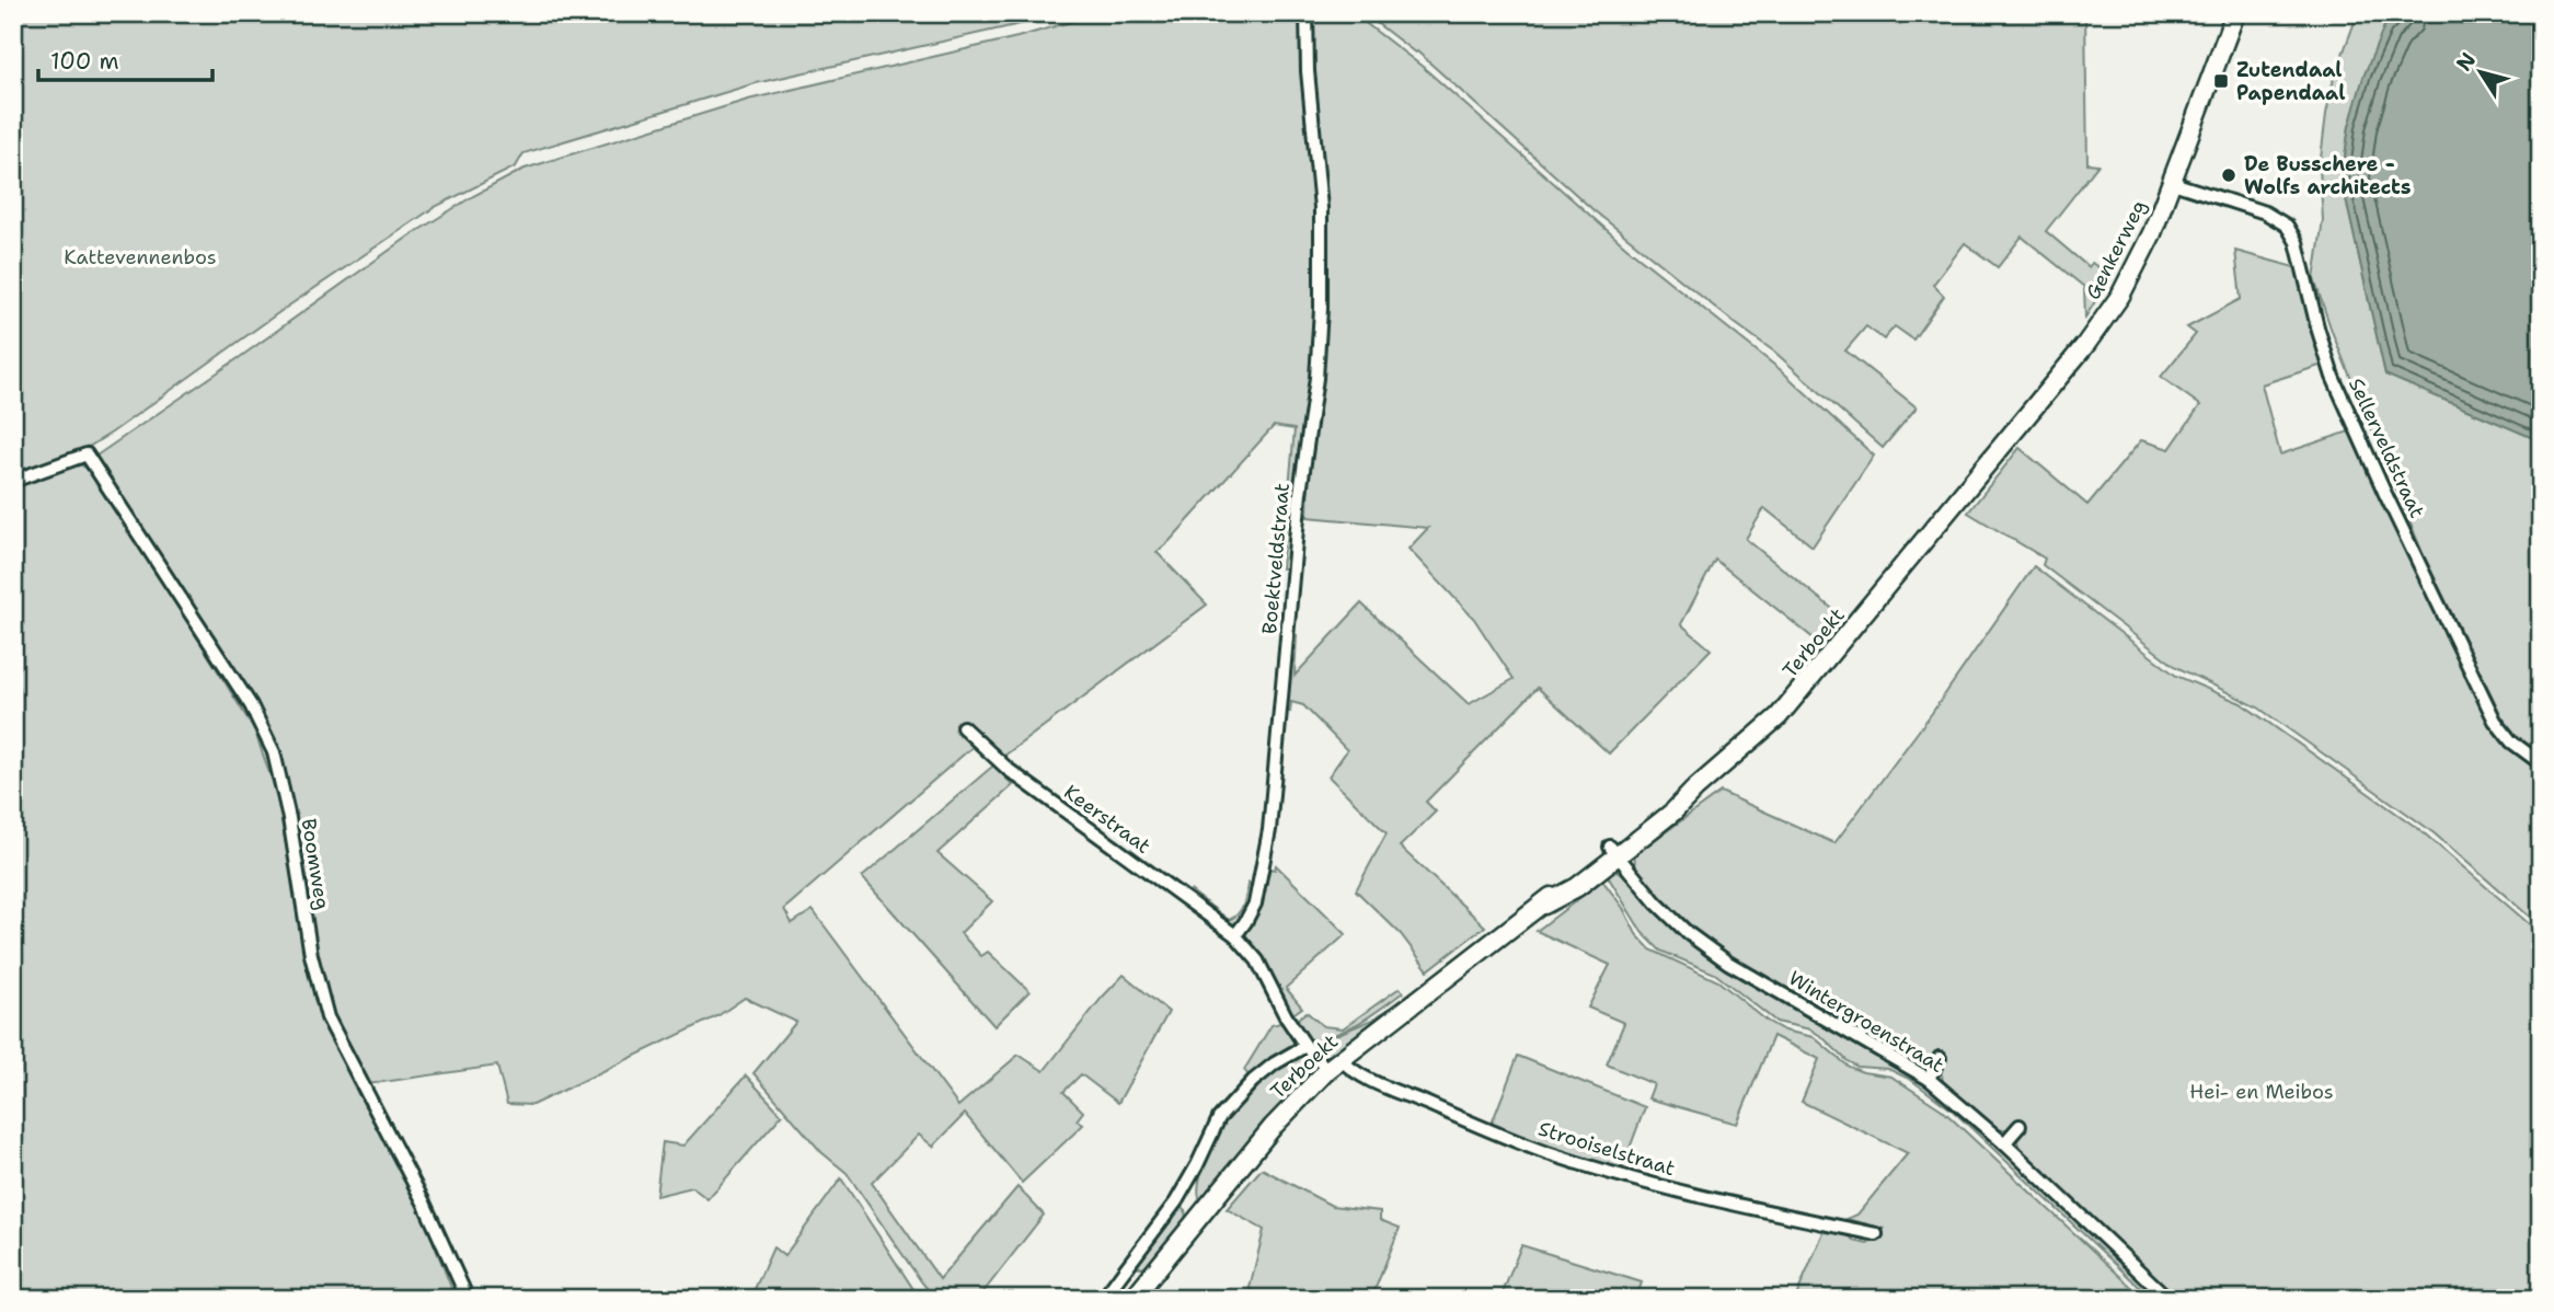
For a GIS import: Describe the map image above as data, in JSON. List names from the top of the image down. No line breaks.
{"streets":{"main road":["Genkerweg","Terboekt"],"street":["Sellerveldstraat","Boektveldstraat","Keerstraat","Boomweg","Wintergroenstraat","Strooiselstraat"]},"crossings":[["Genkerweg","Sellerveldstraat"],["Genkerweg","Terboekt"],["Boektveldstraat","Keerstraat"],["Terboekt","Wintergroenstraat"],["Terboekt","Strooiselstraat"]],"parks":["Kattevennenbos","Hei- en Meibos"],"places":{"transit":["Zutendaal Papendaal"],"other":["De Busschere - Wolfs architects"]},"scale_bar":"100 m","north":"top left"}
